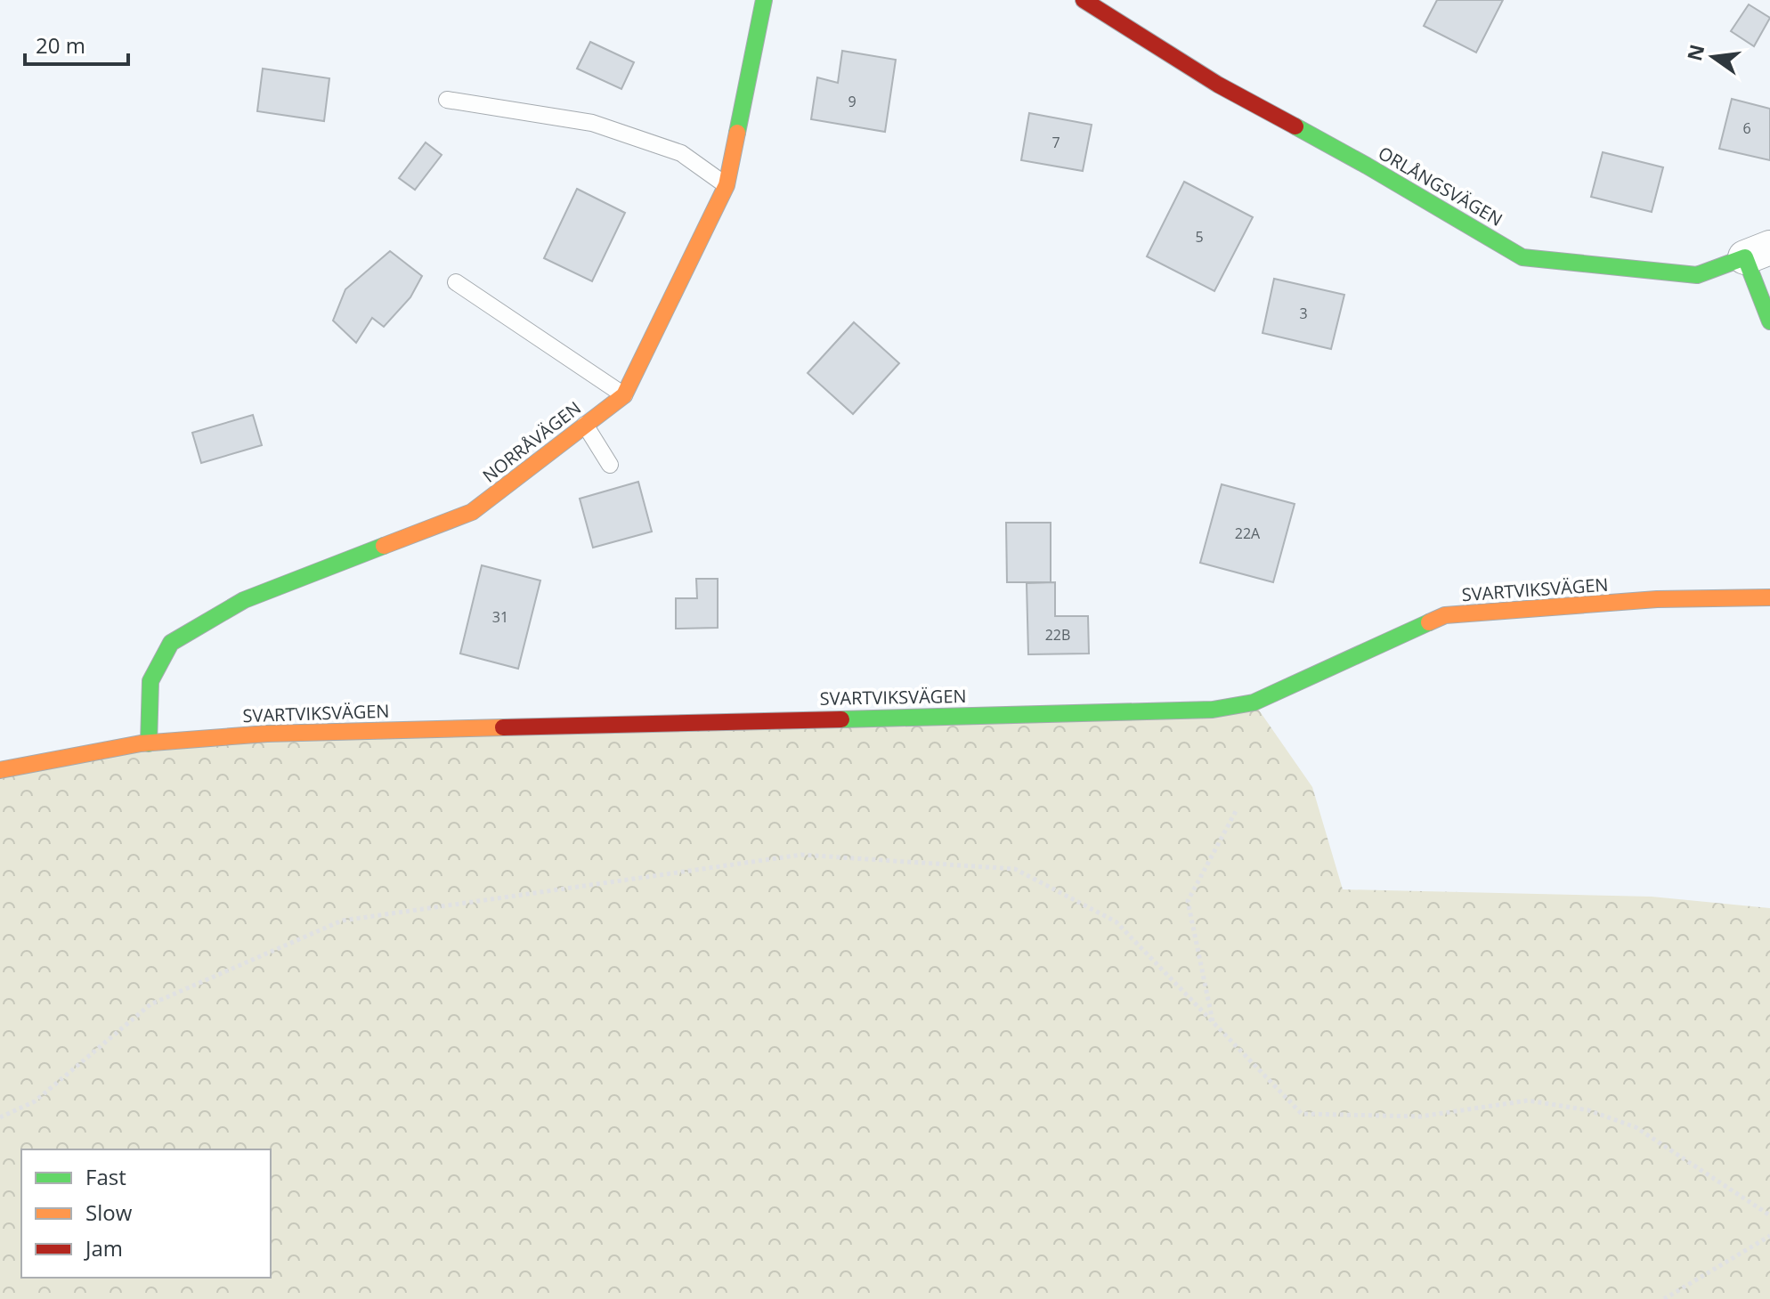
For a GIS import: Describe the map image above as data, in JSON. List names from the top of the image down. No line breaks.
{"streets":{"street":["ORLÅNGSVÄGEN","NORRÅVÄGEN","SVARTVIKSVÄGEN"]},"crossings":[["NORRÅVÄGEN","SVARTVIKSVÄGEN"]],"house_numbers":["9","6","7","5","3","22A","31","22B"],"legend":["Fast","Slow","Jam"],"scale_bar":"20 m","north":"left"}
